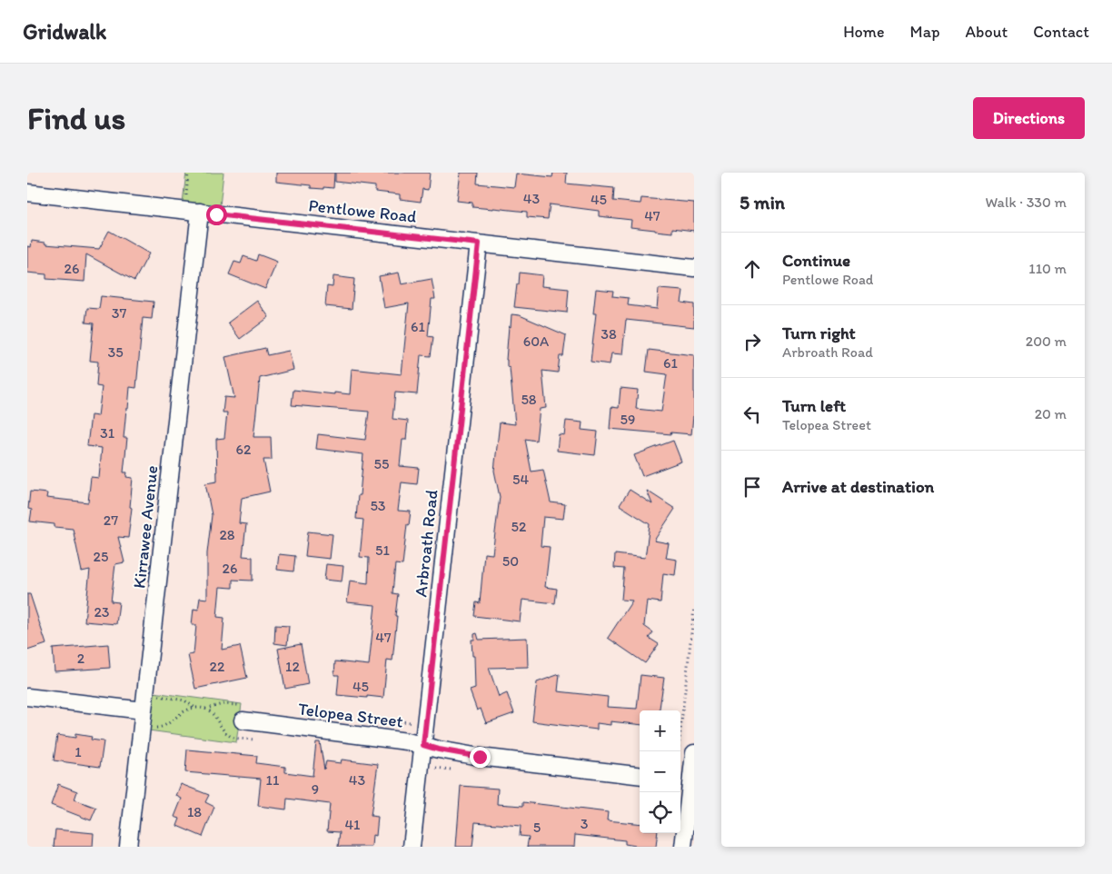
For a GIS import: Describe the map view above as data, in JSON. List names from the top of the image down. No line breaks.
{"streets":{"street":["Pentlowe Road","Kirrawee Avenue","Arbroath Road","Telopea Street"]},"crossings":[["Pentlowe Road","Kirrawee Avenue"],["Pentlowe Road","Arbroath Road"],["Arbroath Road","Telopea Street"]],"house_numbers":["43","45","47","26","37","61","38","60A","35","61","58","59","31","62","55","54","53","27","52","28","51","25","50","26","23","47","2","22","12","45","1","11","43","9","18","3","41","5"],"page":{"header":"Gridwalk","nav":["Home","Map","About","Contact"],"buttons":"Directions","title":"Find us","heading":["5 min","Walk · 330 m"],"list":[["Continue","Pentlowe Road","110 m"],["Turn right","Arbroath Road","200 m"],["Turn left","Telopea Street","20 m"],"Arrive at destination"],"map_buttons":["+","−"]}}
